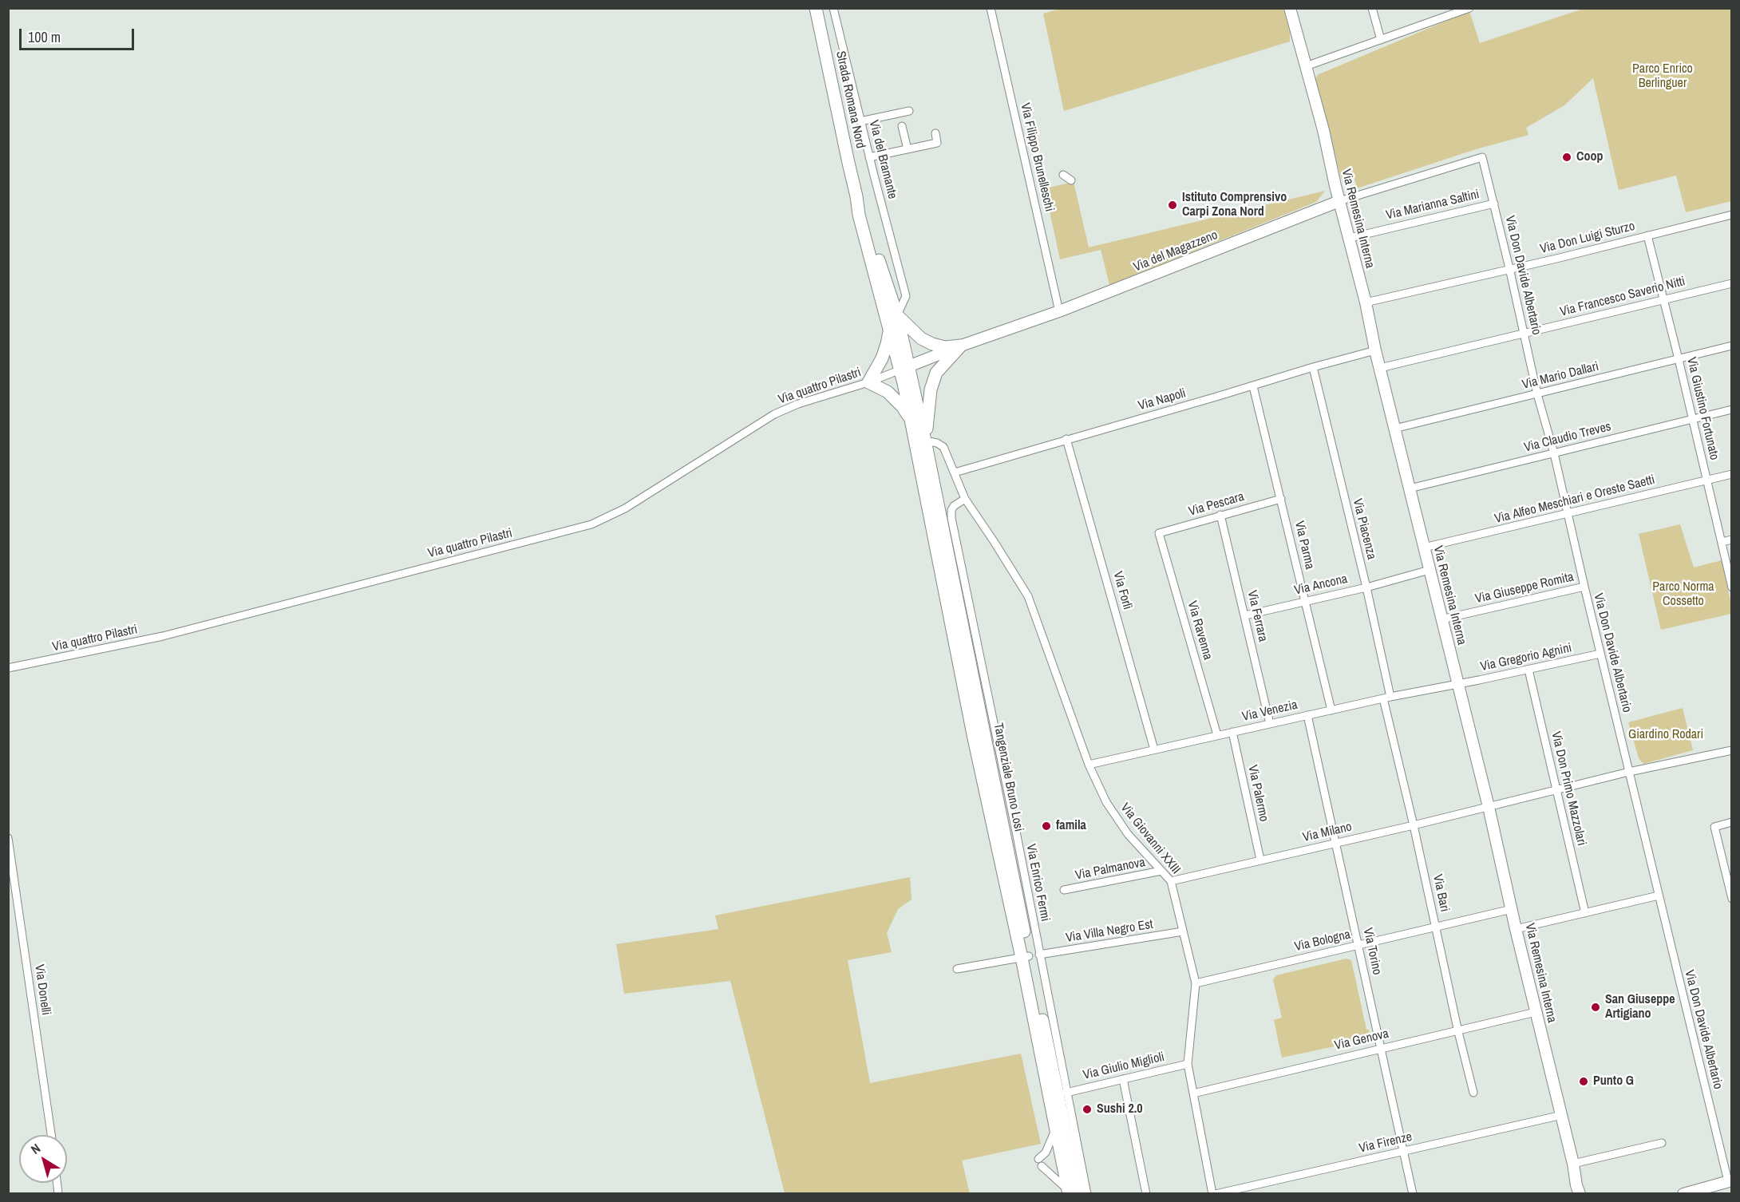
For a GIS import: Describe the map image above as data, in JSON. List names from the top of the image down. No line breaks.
{"streets":{"main road":["Strada Romana Nord","Tangenziale Bruno Losi"],"street":["Via Filippo Brunelleschi","Via del Bramante","Via Marianna Saltini","Via Remesina Interna","Via Don Luigi Sturzo","Via del Magazzeno","Via Don Davide Albertario","Via Francesco Saverio Nitti","Via Mario Dallari","Via quattro Pilastri","Via Napoli","Via Giustino Fortunato","Via Claudio Treves","Via Alfeo Meschiari e Oreste Saetti","Via Pescara","Via Piacenza","Via Parma","Via Ancona","Via Giuseppe Romita","Via Forlì","Via Ferrara","Via Ravenna","Via Gregorio Agnini","Via Venezia","Via Don Primo Mazzolari","Via Palermo","Via Milano","Via Giovanni XXIII","Via Palmanova","Via Enrico Fermi","Via Bari","Via Villa Negro Est","Via Bologna","Via Torino","Via Donelli","Via Genova","Via Giulio Miglioli","Via Firenze"]},"crossings":[["Strada Romana Nord","Via del Bramante"],["Strada Romana Nord","Via del Magazzeno"],["Strada Romana Nord","Via quattro Pilastri"],["Strada Romana Nord","Tangenziale Bruno Losi"],["Via Filippo Brunelleschi","Via del Magazzeno"],["Via Marianna Saltini","Via Remesina Interna"],["Via Marianna Saltini","Via Don Davide Albertario"],["Via Remesina Interna","Via Don Luigi Sturzo"],["Via Remesina Interna","Via del Magazzeno"],["Via Remesina Interna","Via Francesco Saverio Nitti"],["Via Remesina Interna","Via Mario Dallari"],["Via Remesina Interna","Via Napoli"],["Via Remesina Interna","Via Claudio Treves"],["Via Remesina Interna","Via Alfeo Meschiari e Oreste Saetti"],["Via Remesina Interna","Via Ancona"],["Via Remesina Interna","Via Giuseppe Romita"],["Via Remesina Interna","Via Gregorio Agnini"],["Via Remesina Interna","Via Venezia"],["Via Remesina Interna","Via Milano"],["Via Remesina Interna","Via Bologna"],["Via Remesina Interna","Via Genova"],["Via Remesina Interna","Via Firenze"],["Via Don Luigi Sturzo","Via Don Davide Albertario"],["Via Don Luigi Sturzo","Via Giustino Fortunato"],["Via del Magazzeno","Via Don Davide Albertario"],["Via del Magazzeno","Via quattro Pilastri"],["Via del Magazzeno","Tangenziale Bruno Losi"],["Via Don Davide Albertario","Via Francesco Saverio Nitti"],["Via Don Davide Albertario","Via Mario Dallari"],["Via Don Davide Albertario","Via Claudio Treves"],["Via Don Davide Albertario","Via Alfeo Meschiari e Oreste Saetti"],["Via Don Davide Albertario","Via Giuseppe Romita"],["Via Don Davide Albertario","Via Gregorio Agnini"],["Via Don Davide Albertario","Via Milano"],["Via Francesco Saverio Nitti","Via Giustino Fortunato"],["Via Mario Dallari","Via Giustino Fortunato"],["Via quattro Pilastri","Tangenziale Bruno Losi"],["Via Napoli","Via Piacenza"],["Via Napoli","Via Parma"],["Via Napoli","Via Forlì"],["Via Napoli","Via Giovanni XXIII"],["Via Giustino Fortunato","Via Claudio Treves"],["Via Giustino Fortunato","Via Alfeo Meschiari e Oreste Saetti"],["Via Pescara","Via Parma"],["Via Pescara","Via Ferrara"],["Via Pescara","Via Ravenna"],["Via Piacenza","Via Ancona"],["Via Piacenza","Via Venezia"],["Via Piacenza","Via Bari"],["Via Parma","Via Ancona"],["Via Parma","Via Venezia"],["Via Ancona","Via Ferrara"],["Via Forlì","Via Venezia"],["Via Ferrara","Via Venezia"],["Via Ravenna","Via Venezia"],["Via Gregorio Agnini","Via Venezia"],["Via Gregorio Agnini","Via Don Primo Mazzolari"],["Via Venezia","Via Palermo"],["Via Venezia","Via Giovanni XXIII"],["Via Venezia","Via Bari"],["Via Venezia","Via Torino"],["Tangenziale Bruno Losi","Via Giovanni XXIII"],["Tangenziale Bruno Losi","Via Enrico Fermi"],["Tangenziale Bruno Losi","Via Villa Negro Est"],["Via Don Primo Mazzolari","Via Milano"],["Via Palermo","Via Milano"],["Via Milano","Via Giovanni XXIII"],["Via Milano","Via Bari"],["Via Milano","Via Torino"],["Via Giovanni XXIII","Via Palmanova"],["Via Giovanni XXIII","Via Enrico Fermi"],["Via Giovanni XXIII","Via Villa Negro Est"],["Via Giovanni XXIII","Via Bologna"],["Via Giovanni XXIII","Via Genova"],["Via Giovanni XXIII","Via Giulio Miglioli"],["Via Giovanni XXIII","Via Firenze"],["Via Enrico Fermi","Via Villa Negro Est"],["Via Enrico Fermi","Via Giulio Miglioli"],["Via Bari","Via Bologna"],["Via Bari","Via Genova"],["Via Bologna","Via Torino"],["Via Torino","Via Genova"],["Via Torino","Via Firenze"]],"parks":["Parco Enrico Berlinguer","Parco Norma Cossetto","Giardino Rodari"],"places":["Coop","Istituto Comprensivo Carpi Zona Nord","famila","San Giuseppe Artigiano","Punto G","Sushi 2.0"],"scale_bar":"100 m","north":"top left"}
